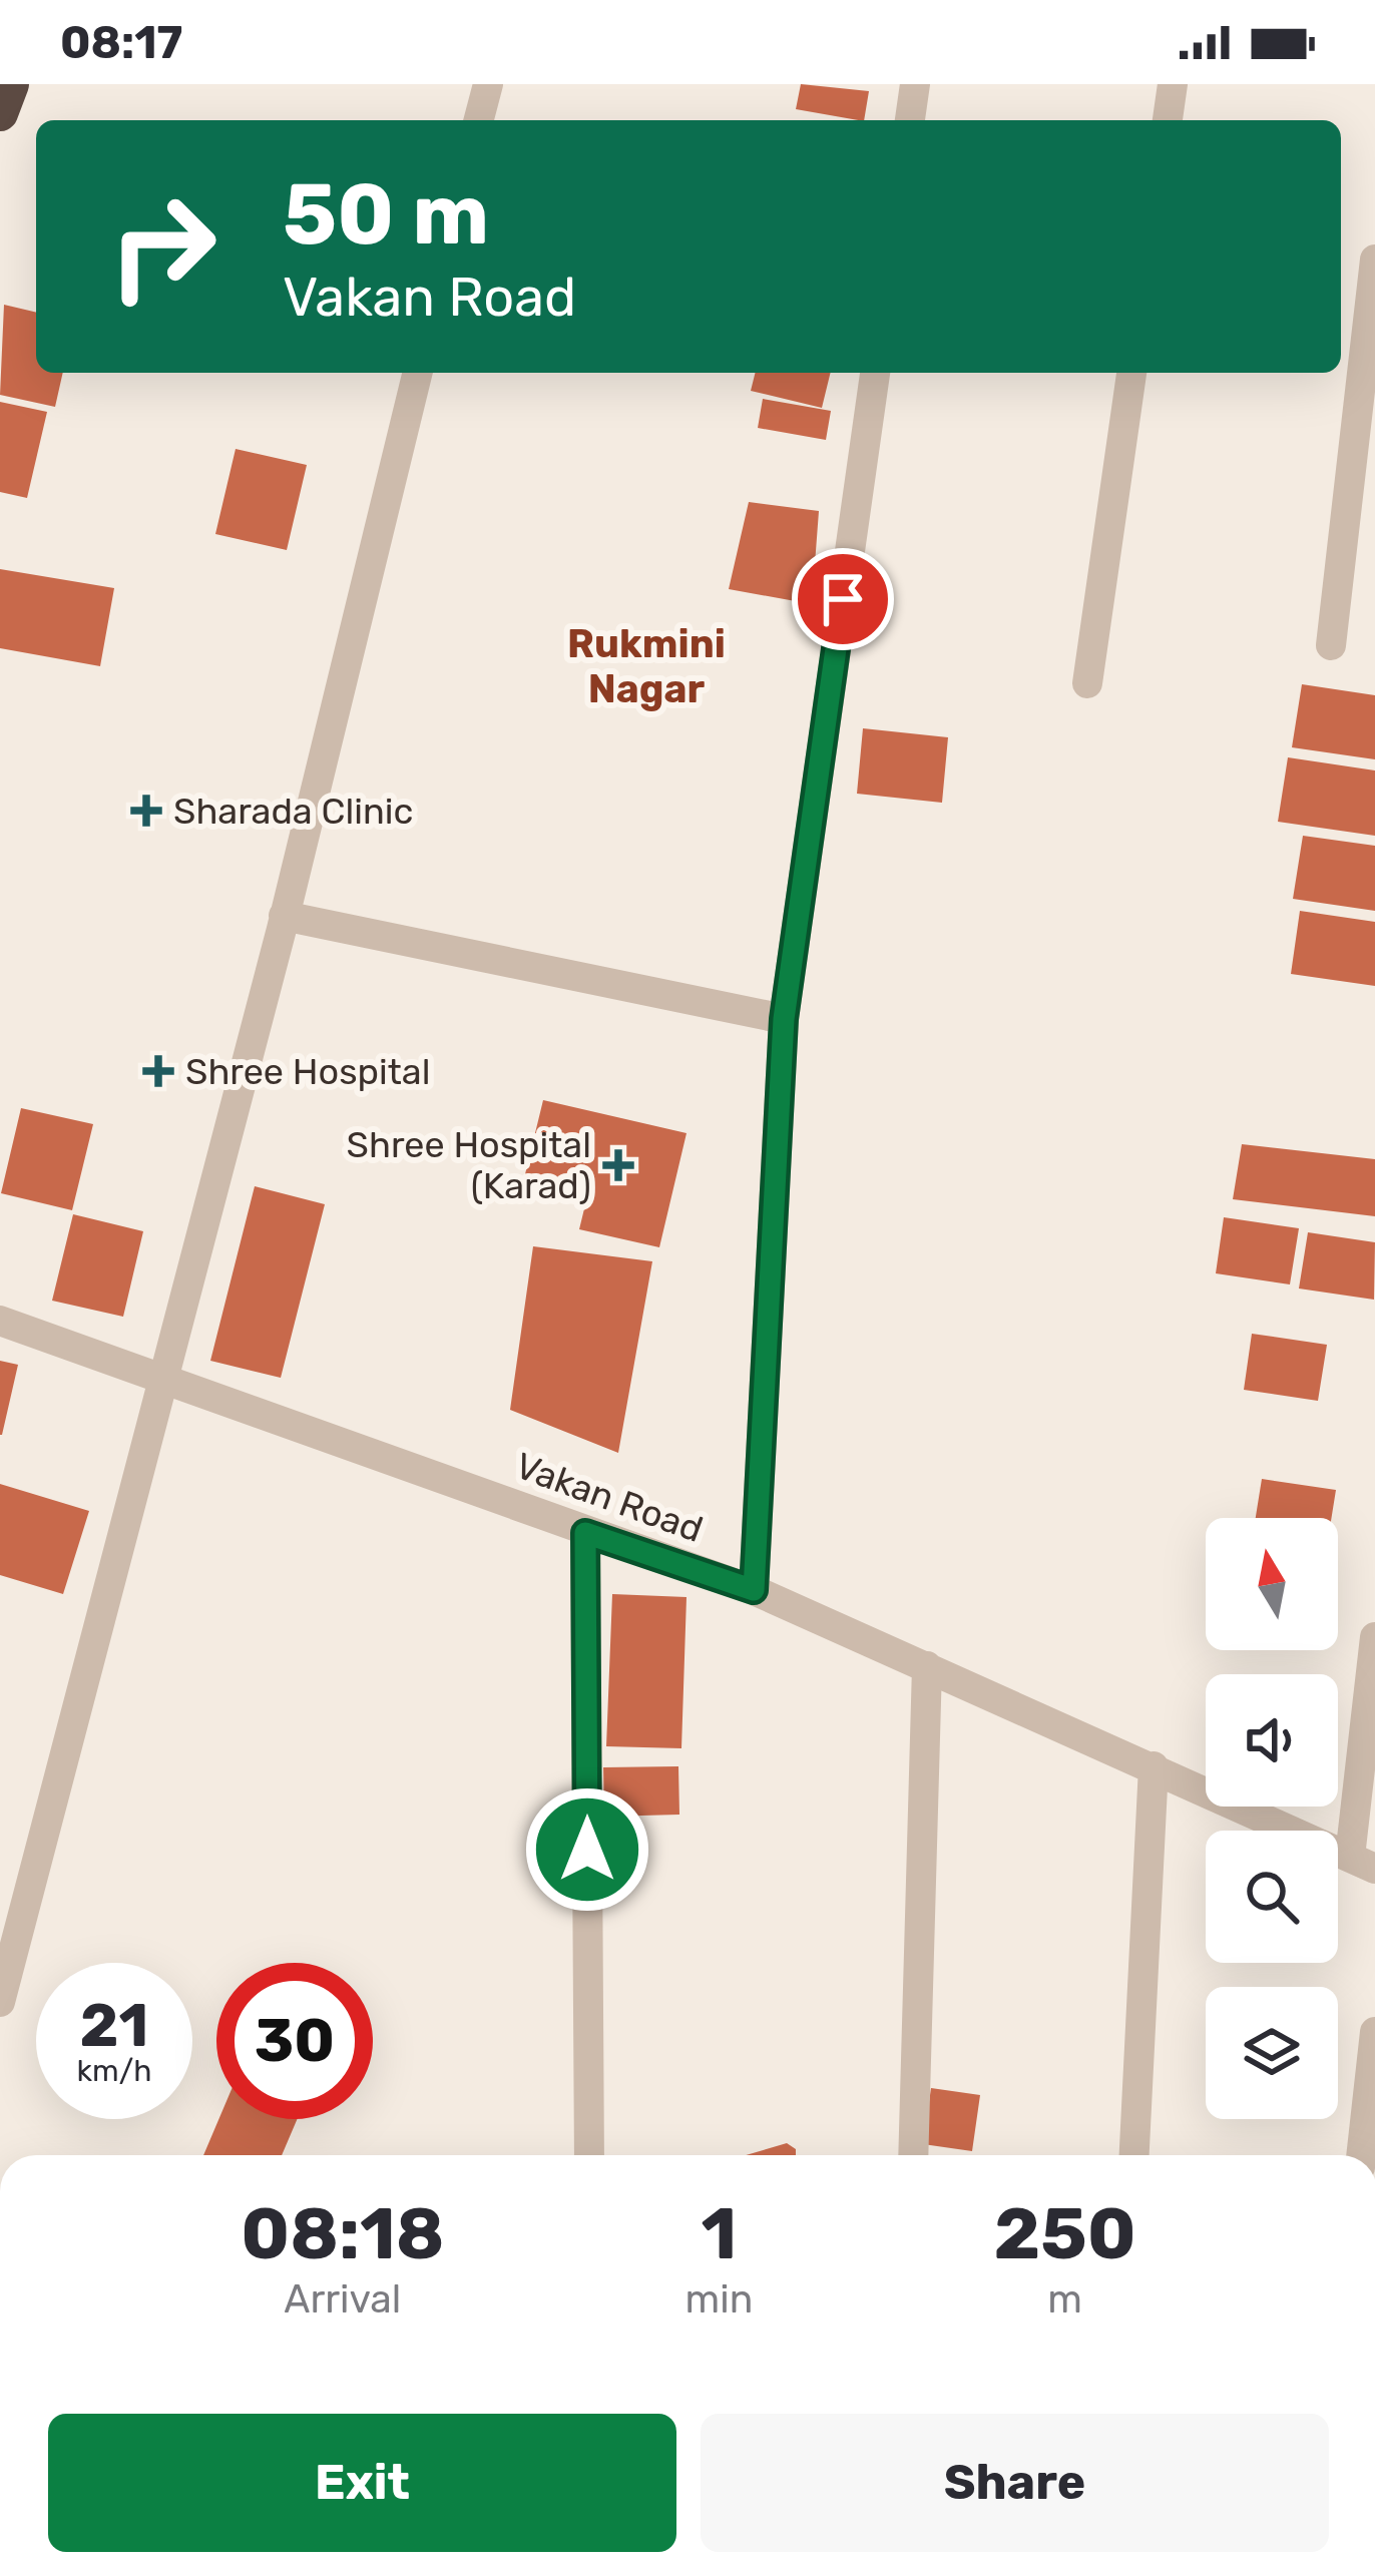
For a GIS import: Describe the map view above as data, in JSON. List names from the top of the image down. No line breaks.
{"streets":{"street":["Vakan Road"]},"districts":["Rukmini Nagar"],"places":{"health":["Sharada Clinic","Shree Hospital","Shree Hospital (Karad)"]},"north":"top","page":{"status":"08:17","turn":["50 m","Vakan Road"],"speed":"21 km/h","limit":"30","eta":["08:18","Arrival","1","min","250","m"],"buttons":["Exit","Share"]}}
